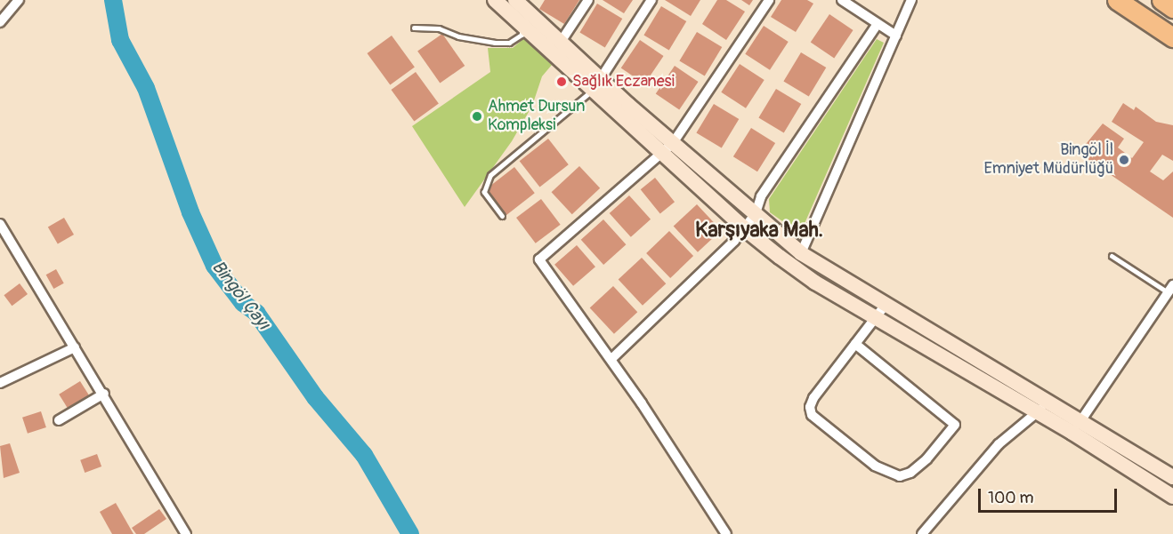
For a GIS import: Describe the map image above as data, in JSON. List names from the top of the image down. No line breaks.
{"districts":["Karşıyaka Mah."],"water":["Bingöl Çayı"],"places":["Sağlık Eczanesi","Ahmet Dursun Kompleksi","Bingöl İl Emniyet Müdürlüğü"],"scale_bar":"100 m"}
